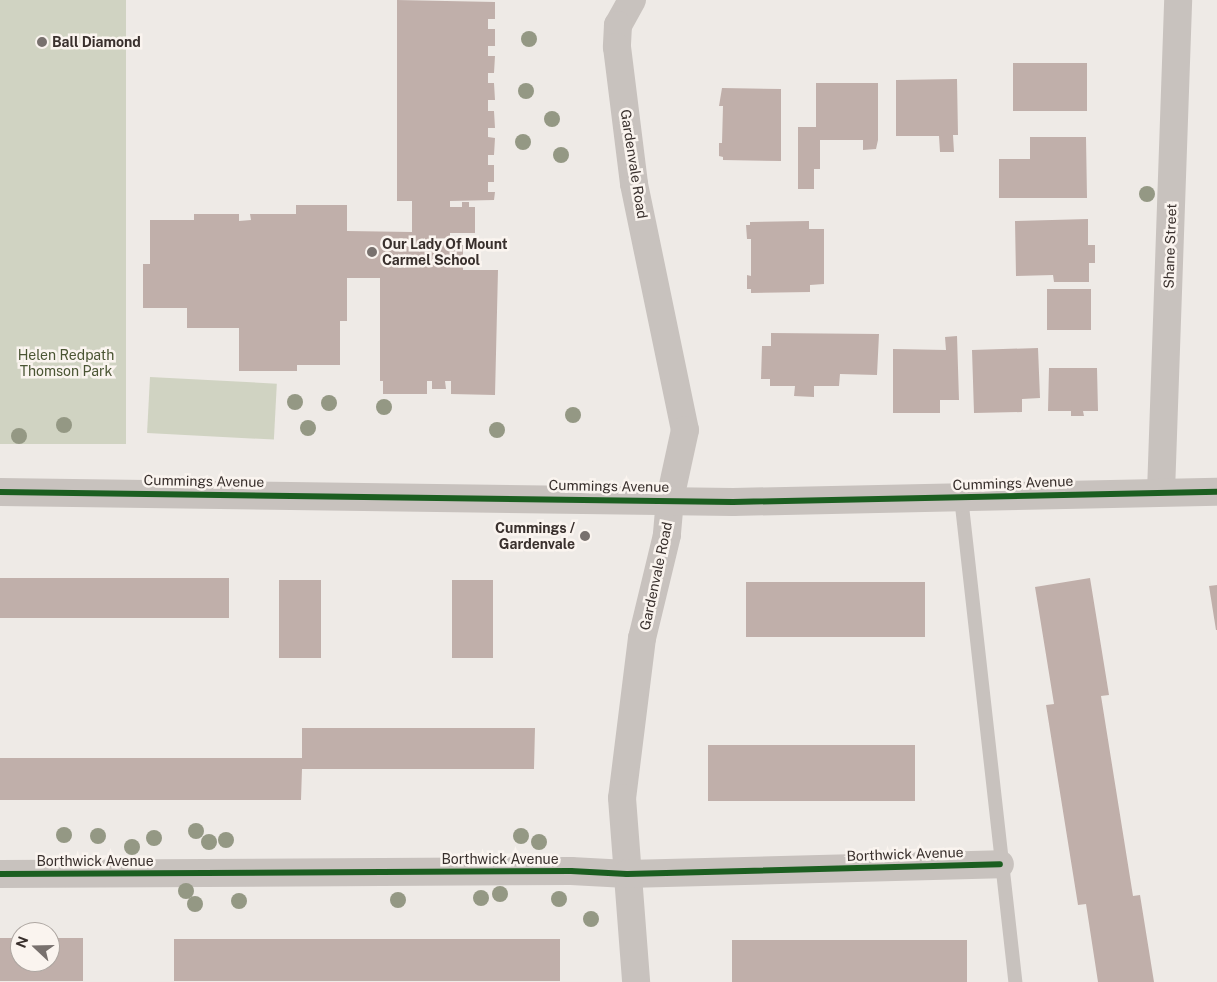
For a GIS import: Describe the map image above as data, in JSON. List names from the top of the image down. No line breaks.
{"streets":{"street":["Gardenvale Road","Shane Street","Cummings Avenue","Borthwick Avenue"]},"crossings":[["Gardenvale Road","Cummings Avenue"],["Gardenvale Road","Borthwick Avenue"],["Shane Street","Cummings Avenue"]],"parks":["Helen Redpath Thomson Park"],"places":["Ball Diamond","Our Lady Of Mount Carmel School","Cummings / Gardenvale"],"north":"left"}
